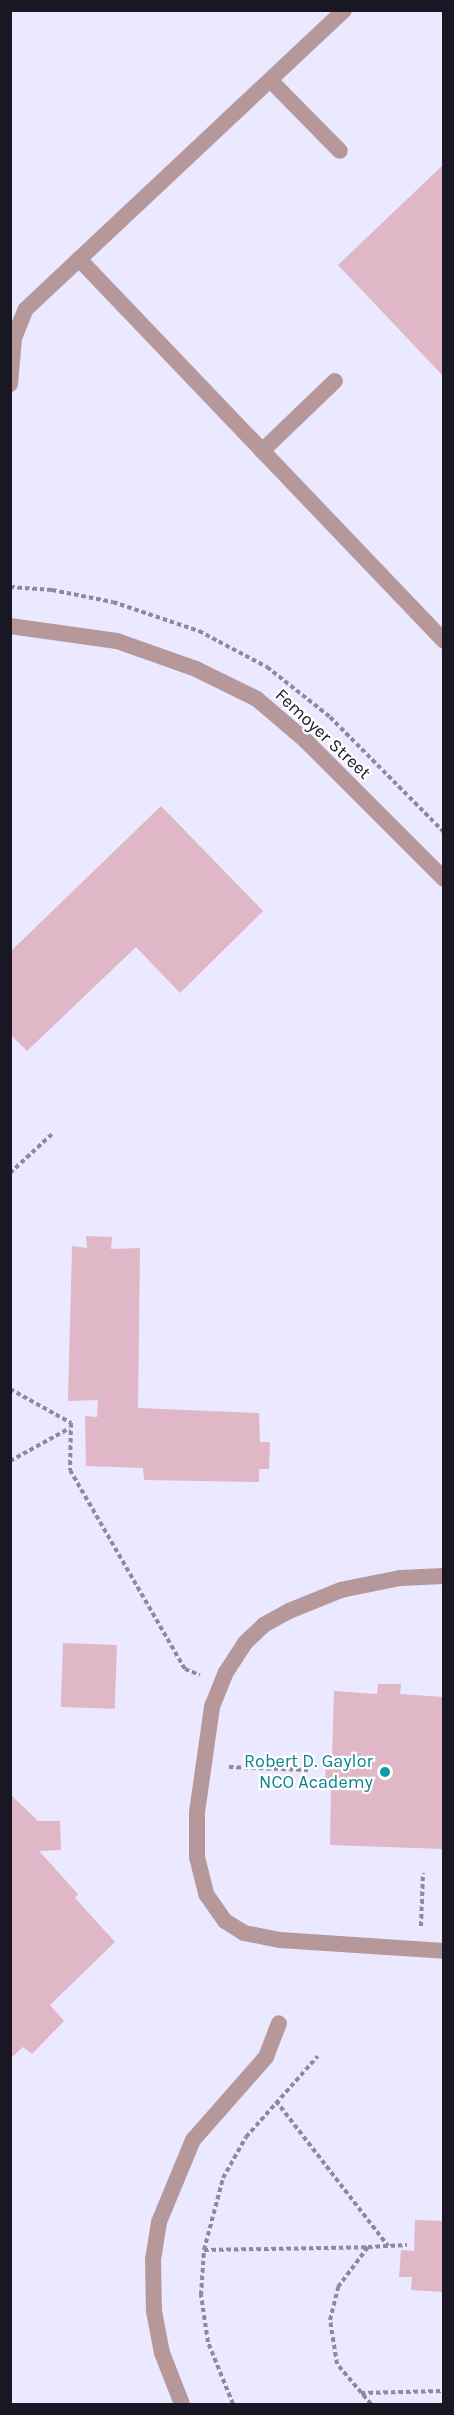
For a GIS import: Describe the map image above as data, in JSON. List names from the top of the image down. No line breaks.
{"streets":{"street":["Femoyer Street"]},"places":["Robert D. Gaylor NCO Academy"]}
